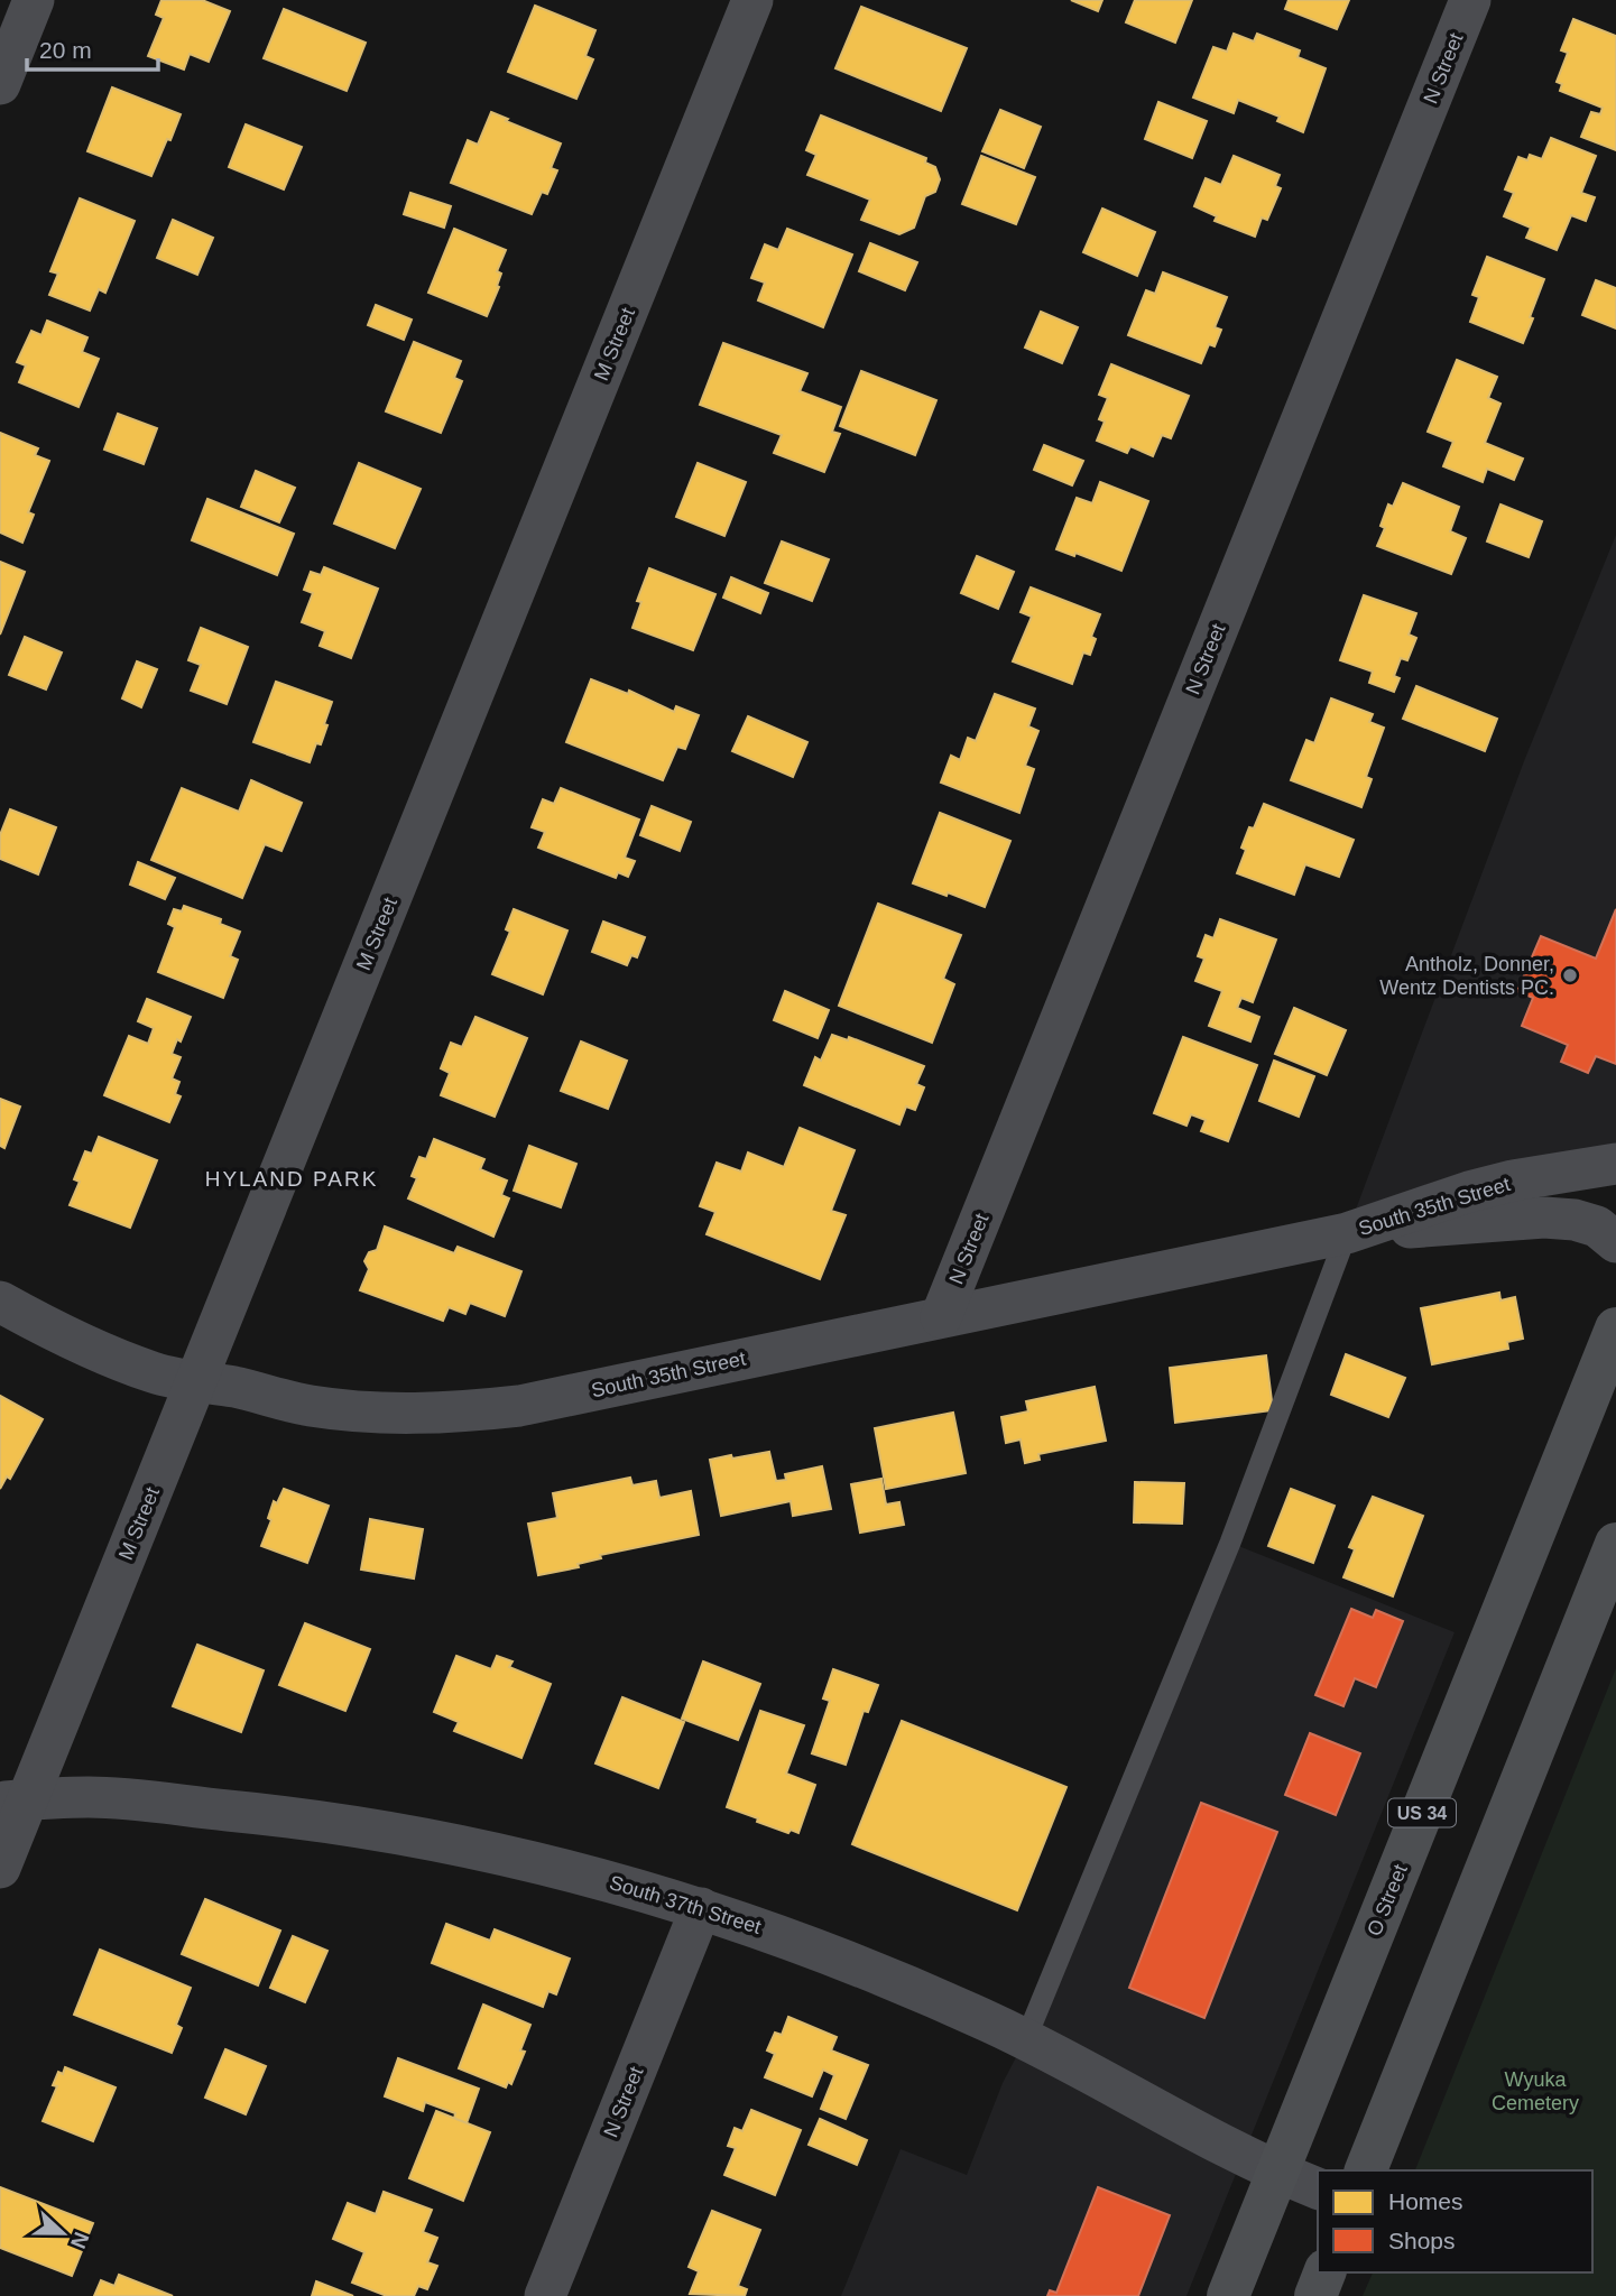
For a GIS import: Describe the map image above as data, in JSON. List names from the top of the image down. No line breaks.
{"streets":{"main road":["US 34","O Street"],"street":["N Street","M Street","South 35th Street","South 37th Street"]},"crossings":[["N Street","South 35th Street"],["N Street","South 37th Street"],["M Street","South 35th Street"],["M Street","South 37th Street"],["O Street","South 37th Street"]],"districts":["HYLAND PARK"],"parks":["Wyuka Cemetery"],"places":["Antholz, Donner, Wentz Dentists PC."],"legend":["Homes","Shops"],"scale_bar":"20 m","north":"right"}
